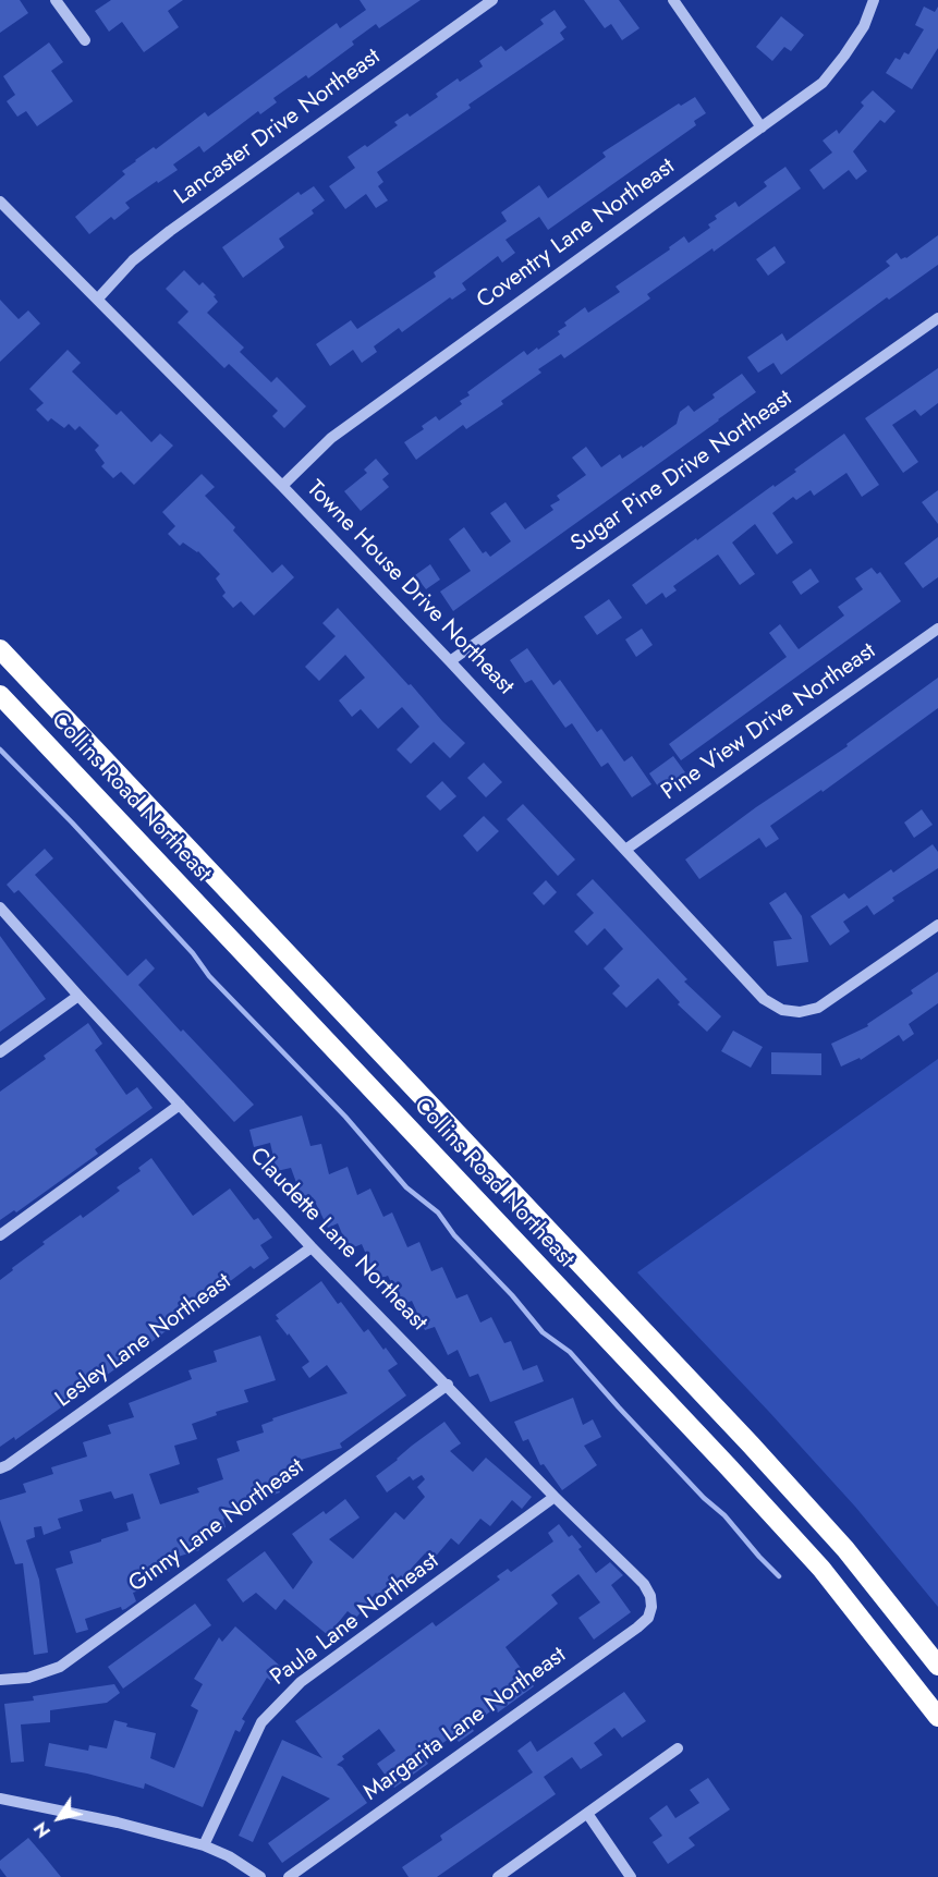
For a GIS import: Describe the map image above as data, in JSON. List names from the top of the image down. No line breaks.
{"streets":{"highway":["Collins Road Northeast"],"street":["Lancaster Drive Northeast","Coventry Lane Northeast","Sugar Pine Drive Northeast","Towne House Drive Northeast","Pine View Drive Northeast","Claudette Lane Northeast","Lesley Lane Northeast","Ginny Lane Northeast","Paula Lane Northeast","Margarita Lane Northeast"]},"crossings":[["Lancaster Drive Northeast","Towne House Drive Northeast"],["Coventry Lane Northeast","Towne House Drive Northeast"],["Sugar Pine Drive Northeast","Towne House Drive Northeast"],["Towne House Drive Northeast","Pine View Drive Northeast"],["Claudette Lane Northeast","Lesley Lane Northeast"],["Claudette Lane Northeast","Ginny Lane Northeast"],["Claudette Lane Northeast","Paula Lane Northeast"],["Claudette Lane Northeast","Margarita Lane Northeast"]],"north":"bottom left"}
